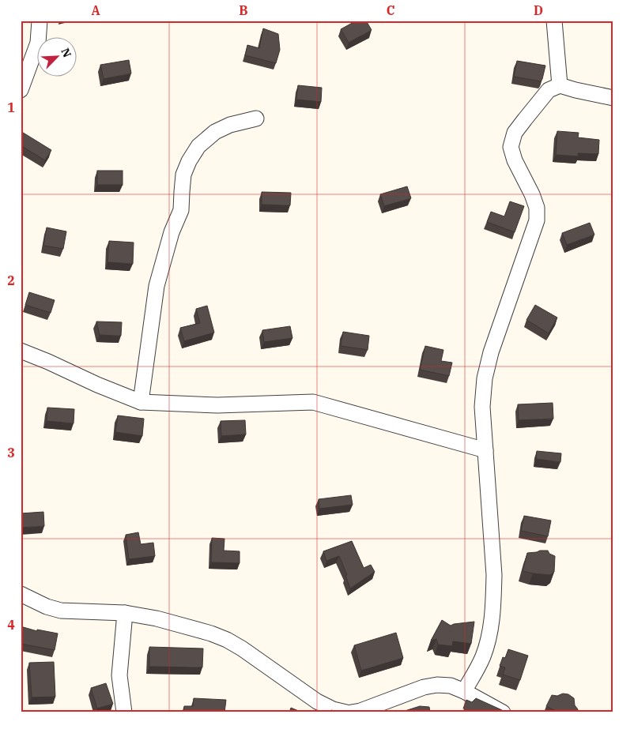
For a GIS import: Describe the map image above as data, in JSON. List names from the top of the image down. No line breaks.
{"north":"top right","grid":{"columns":["A","B","C","D"],"rows":["1","2","3","4"]}}
